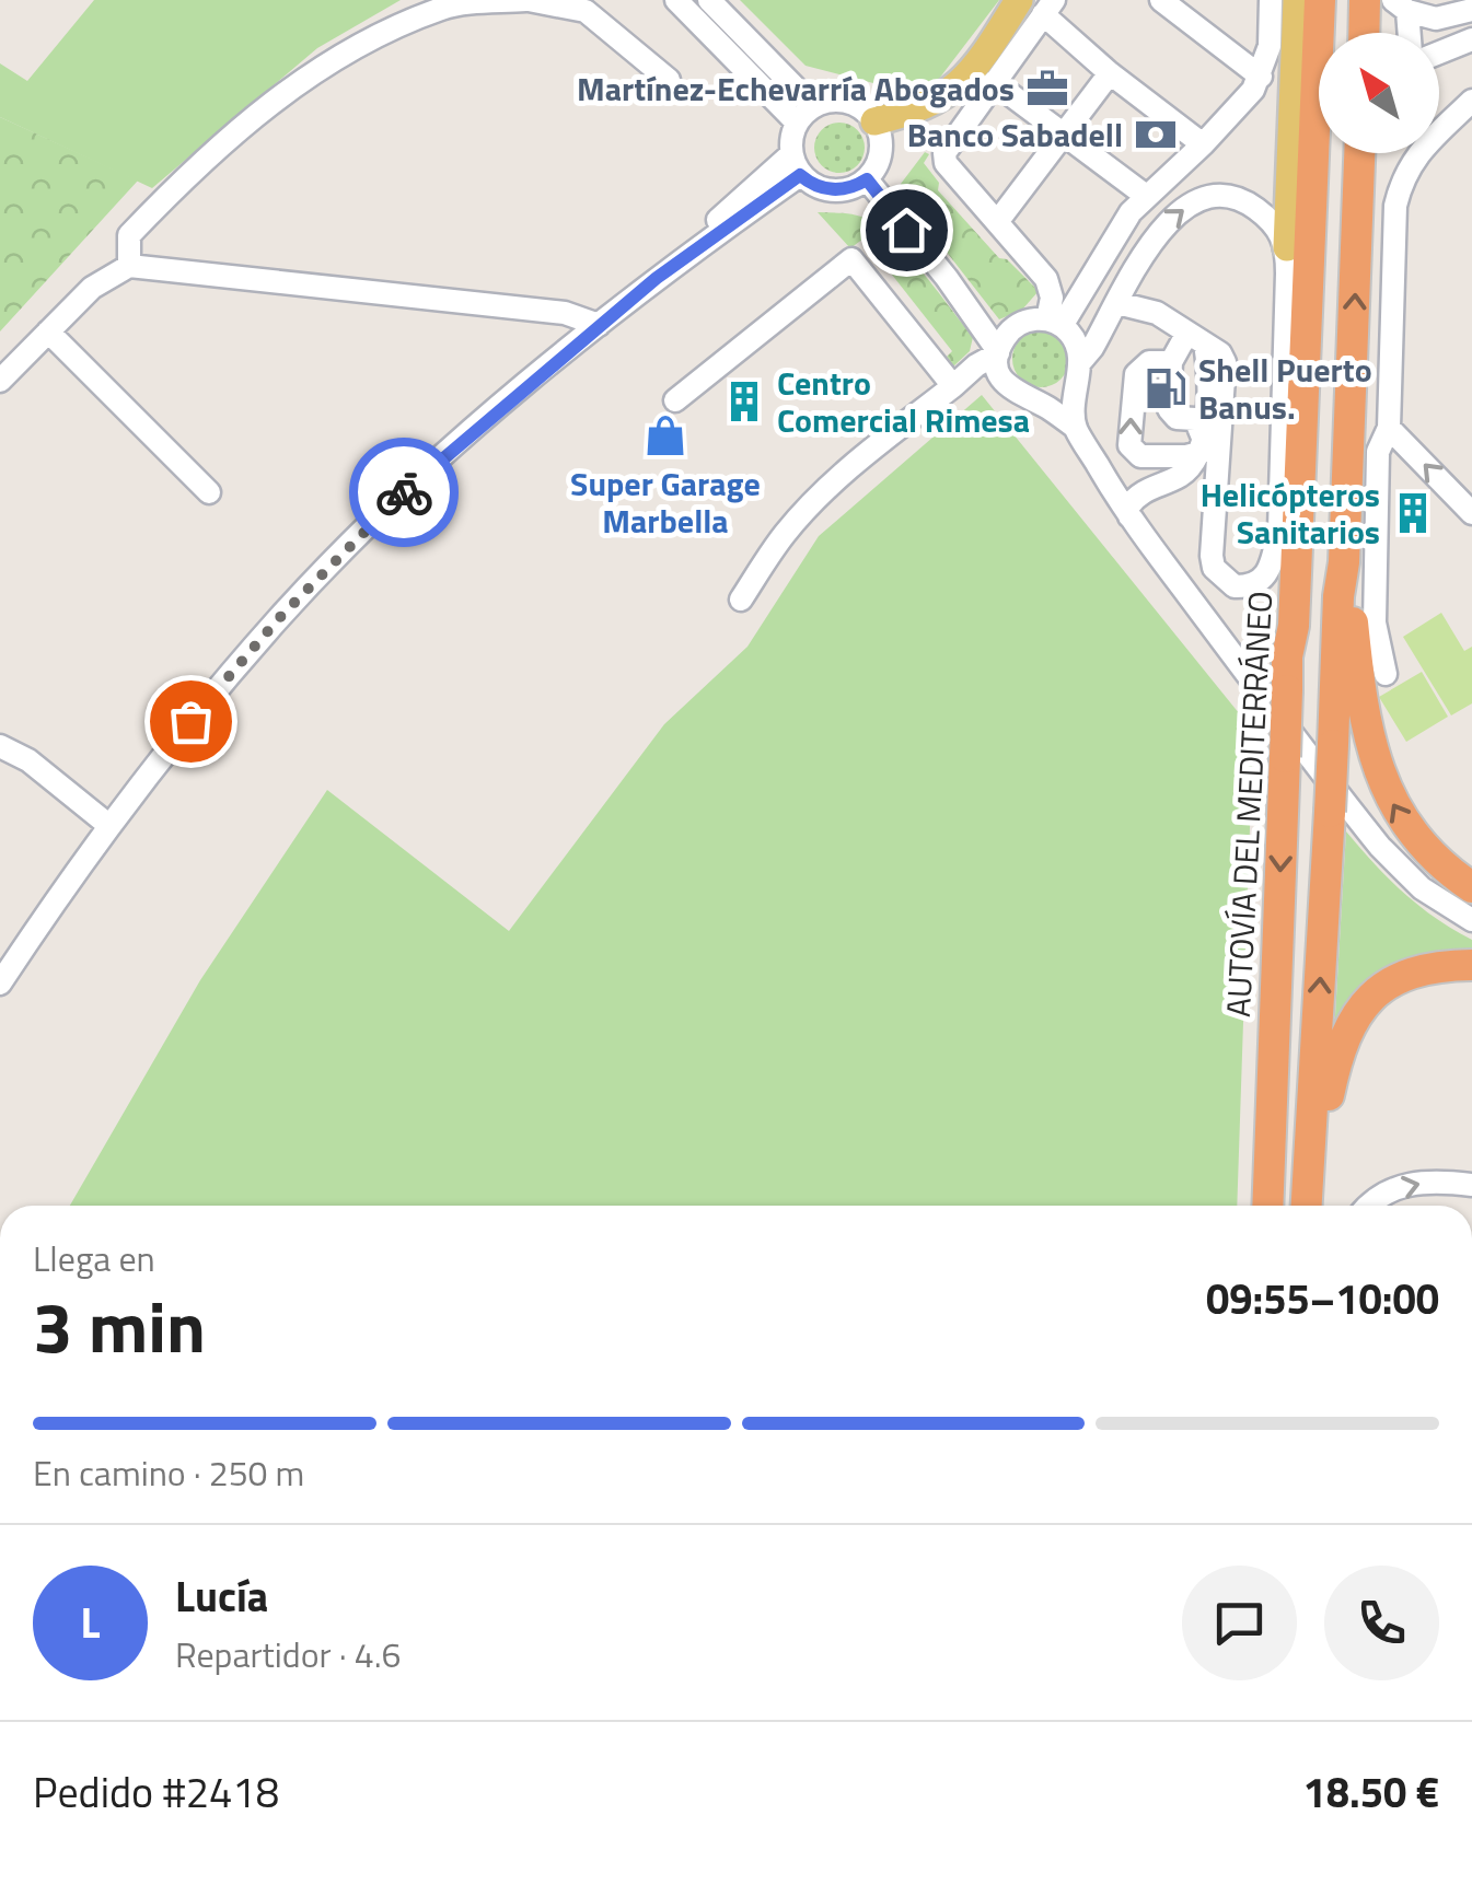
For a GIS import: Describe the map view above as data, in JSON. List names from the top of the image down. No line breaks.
{"streets":{"highway":["AUTOVÍA DEL MEDITERRÁNEO"]},"places":{"office":["Martínez-Echevarría Abogados"],"bank":["Banco Sabadell"],"fuel station":["Shell Puerto Banus."],"building":["Centro Comercial Rimesa","Helicópteros Sanitarios"],"shop":["Super Garage Marbella"]},"north":"top left","page":{"heading":["3 min","Llega en","09:55–10:00"],"panel":["Lucía","Repartidor · 4.6","Pedido #2418","18.50 €"],"bar":"En camino · 250 m","round":"L"}}
